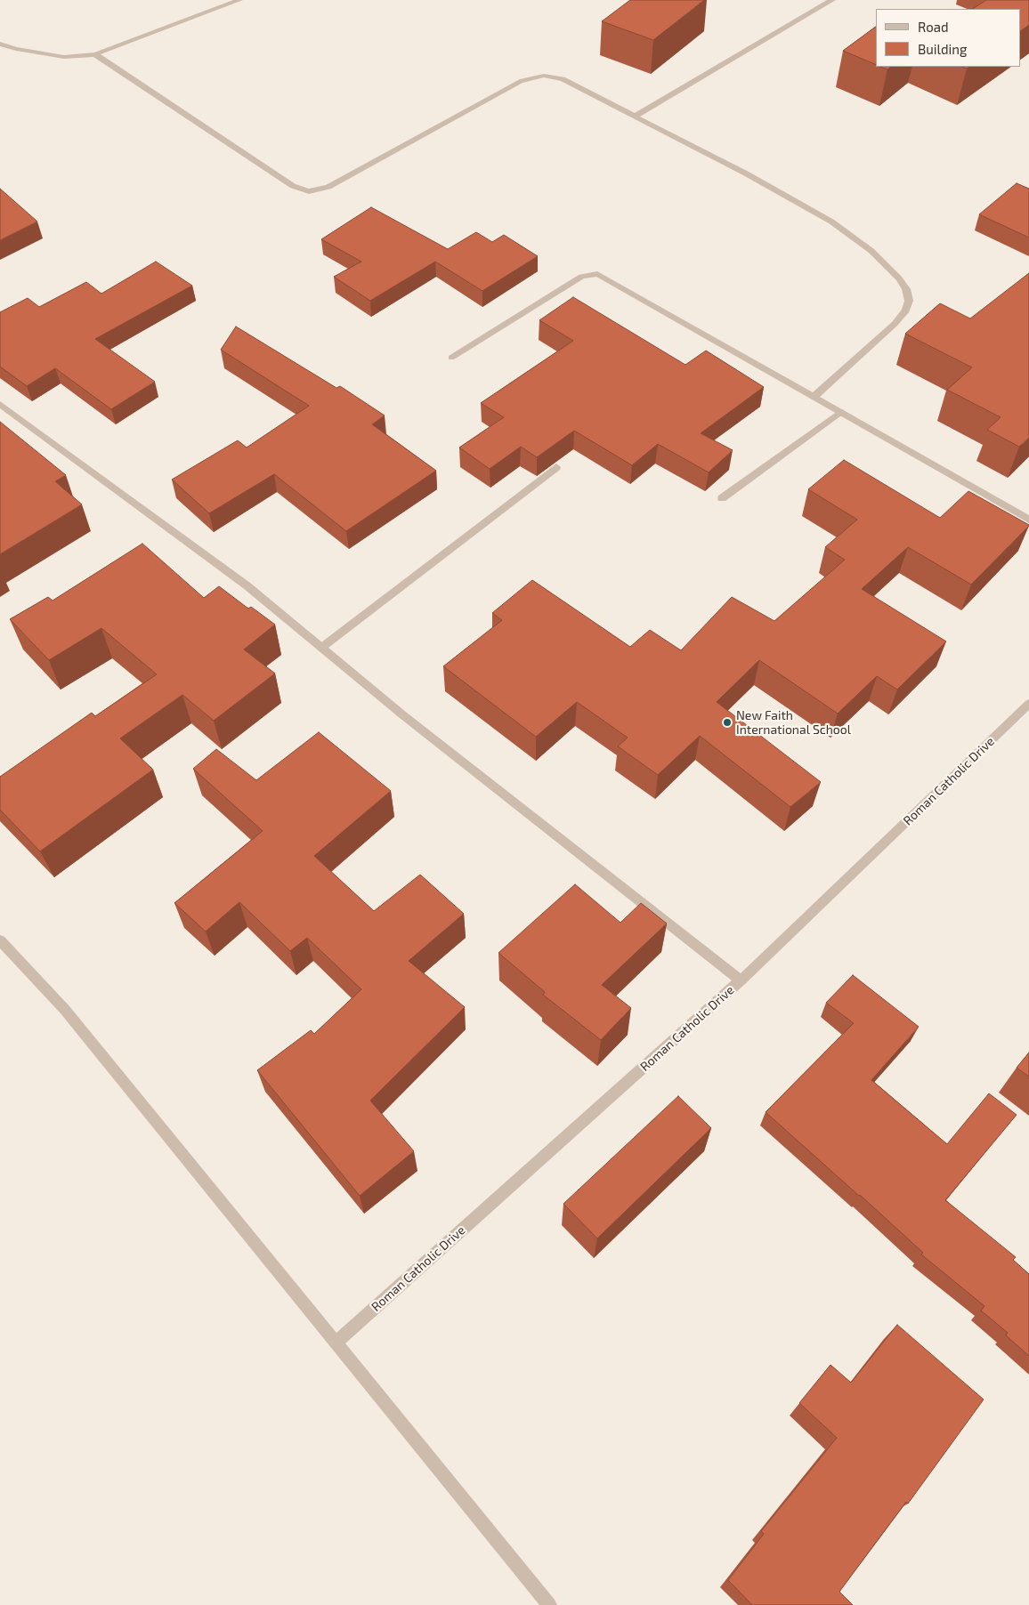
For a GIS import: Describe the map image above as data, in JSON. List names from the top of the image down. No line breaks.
{"streets":{"street":["Roman Catholic Drive"]},"places":["New Faith International School"],"legend":["Road","Building"]}
